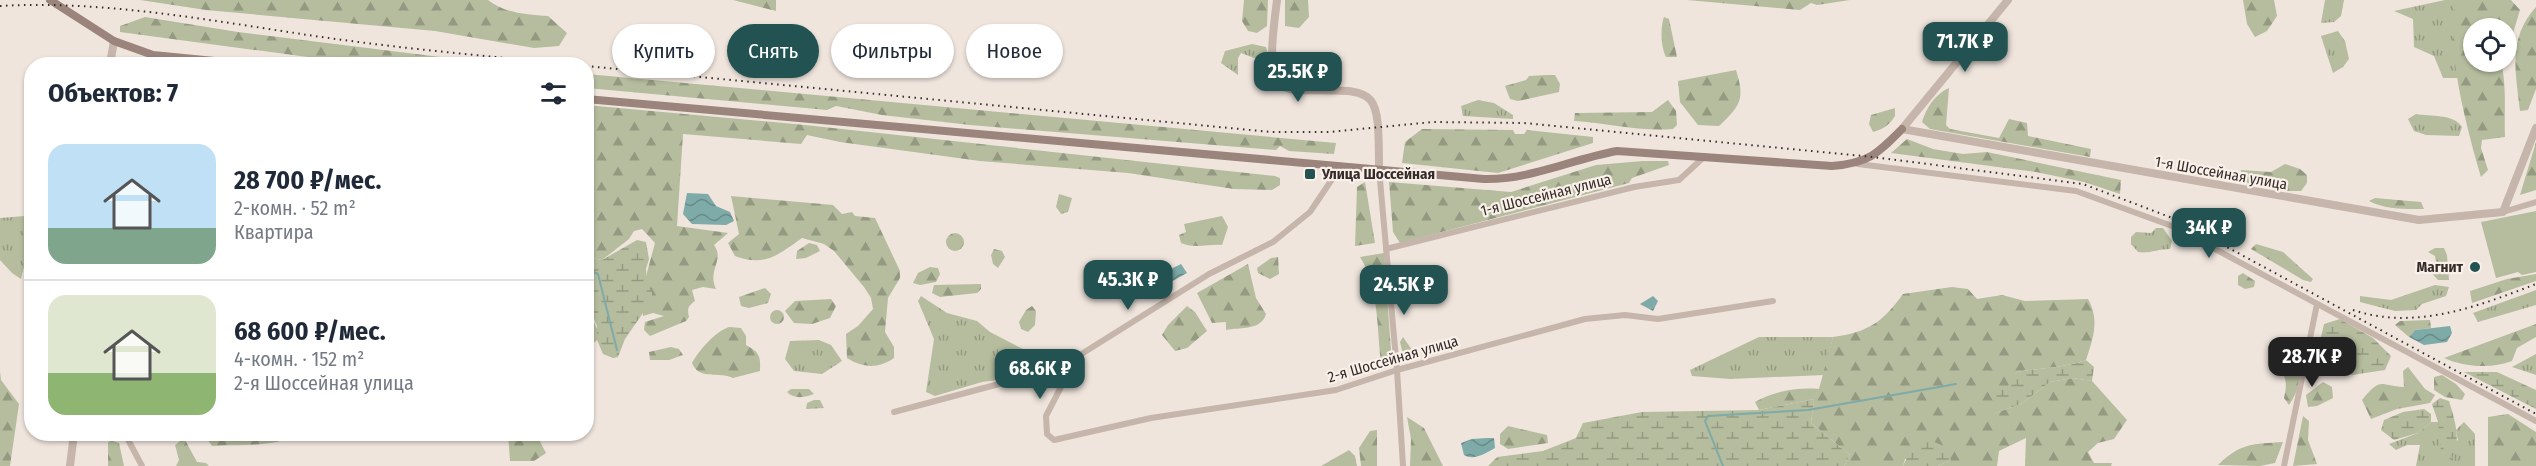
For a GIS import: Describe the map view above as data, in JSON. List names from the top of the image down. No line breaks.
{"streets":{"street":["1-я Шоссейная улица","2-я Шоссейная улица"]},"places":{"transit":["Улица Шоссейная"],"other":["Магнит"]},"page":{"price":["71.7K ₽","25.5K ₽","34K ₽","45.3K ₽","24.5K ₽","28.7K ₽","68.6K ₽"],"chip":["Купить","Снять","Фильтры","Новое"],"heading":"Объектов: 7","list":[{"name":"28 700 ₽/мес.","note":"2-комн. · 52 m² · Квартира"},{"name":"68 600 ₽/мес.","note":"4-комн. · 152 m² · 2-я Шоссейная улица"}]}}
